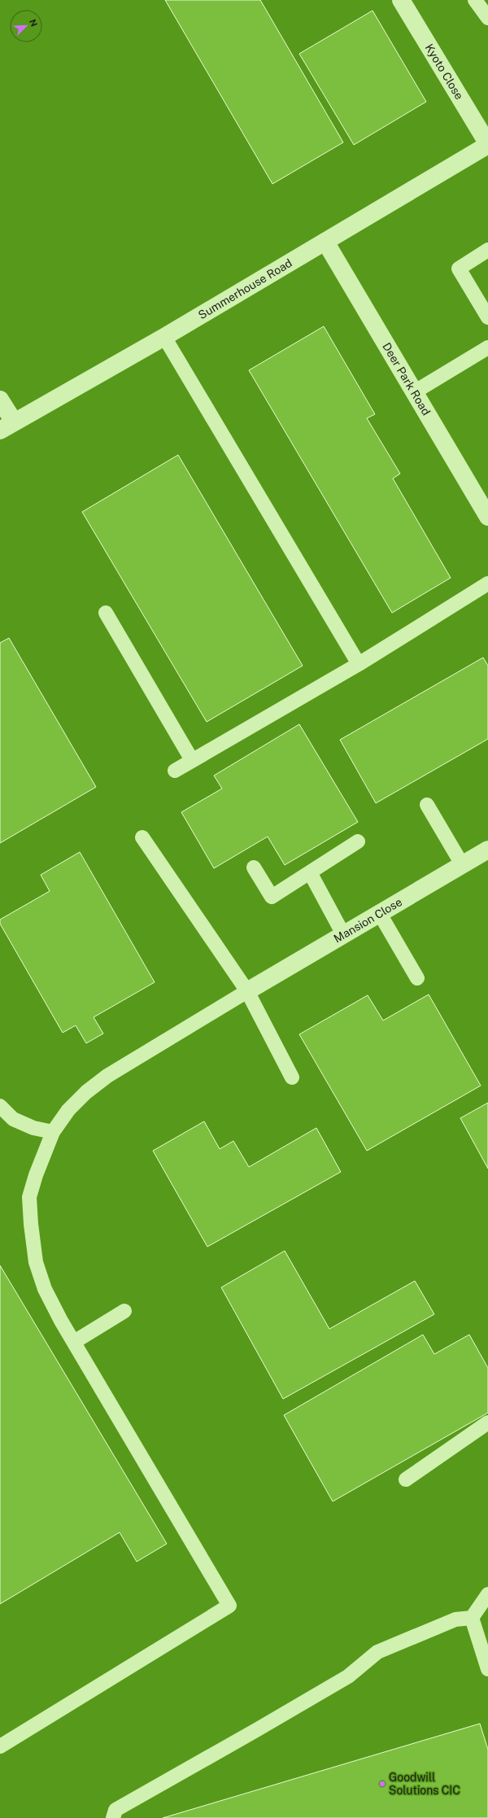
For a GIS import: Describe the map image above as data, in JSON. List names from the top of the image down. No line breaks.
{"streets":{"street":["Kyoto Close","Summerhouse Road","Deer Park Road","Mansion Close"]},"crossings":[["Kyoto Close","Summerhouse Road"],["Summerhouse Road","Deer Park Road"]],"places":["Goodwill Solutions CIC"],"north":"top right"}
